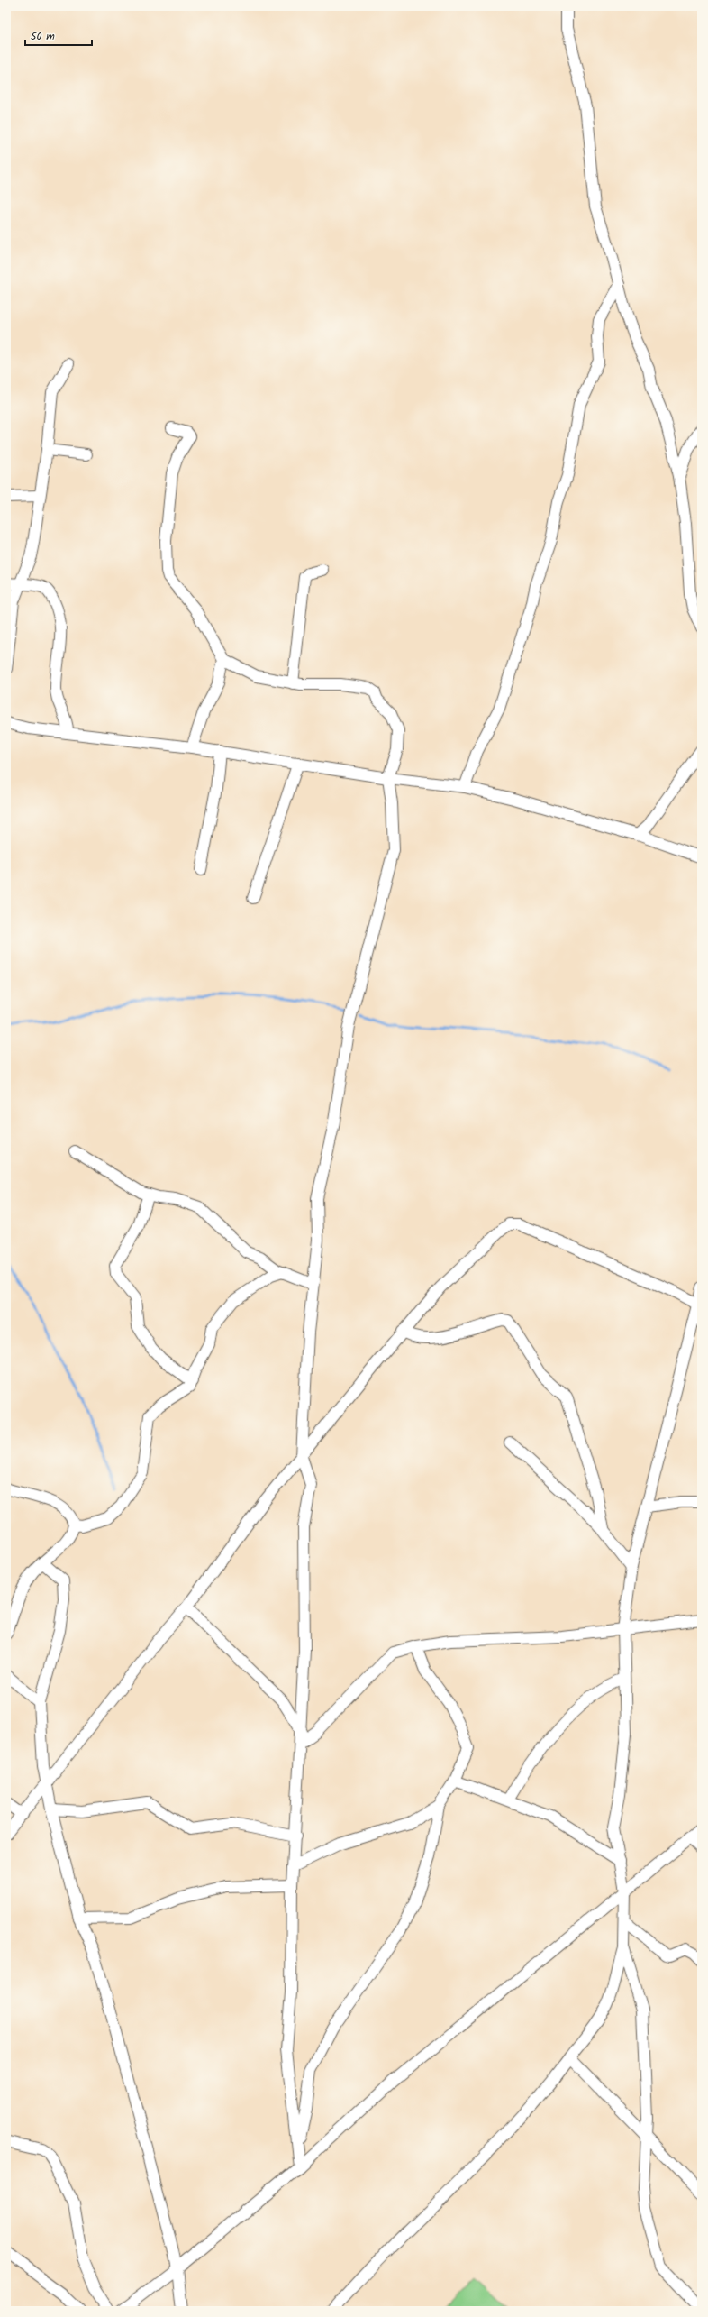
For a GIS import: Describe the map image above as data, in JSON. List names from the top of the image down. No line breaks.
{"scale_bar":"50 m"}
